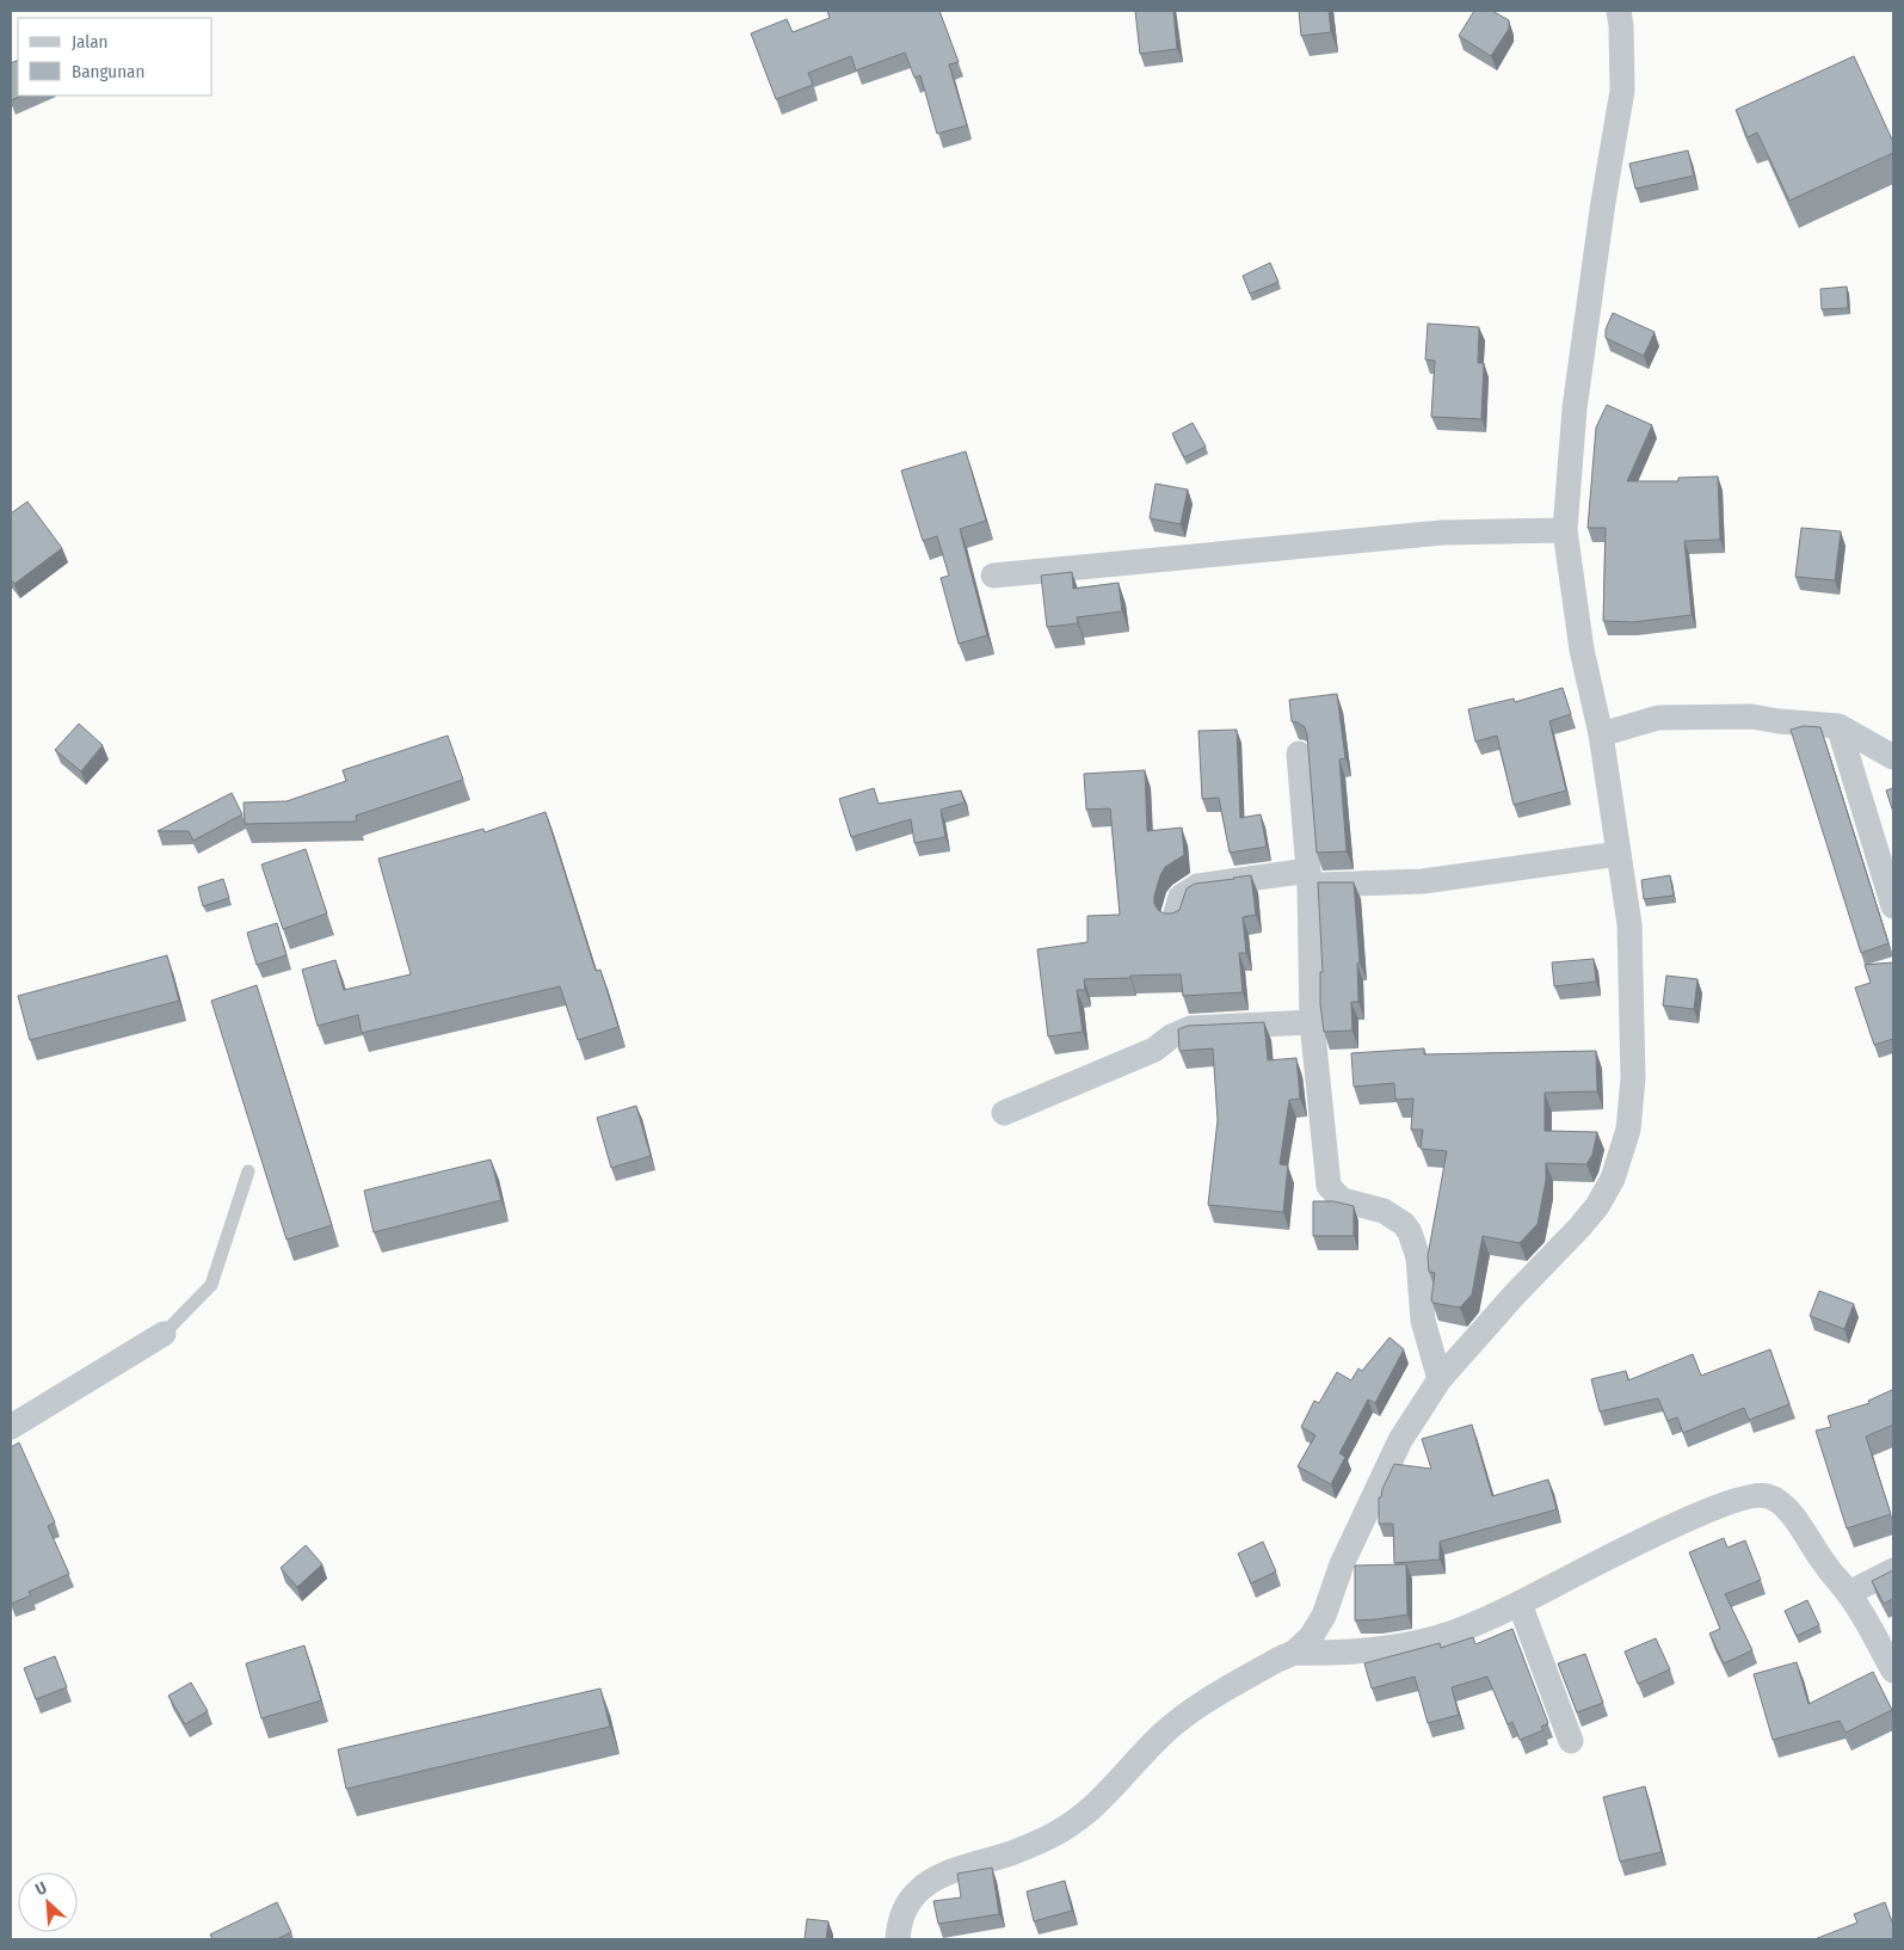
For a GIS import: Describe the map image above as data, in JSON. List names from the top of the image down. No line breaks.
{"legend":["Jalan","Bangunan"],"north":"top left"}
